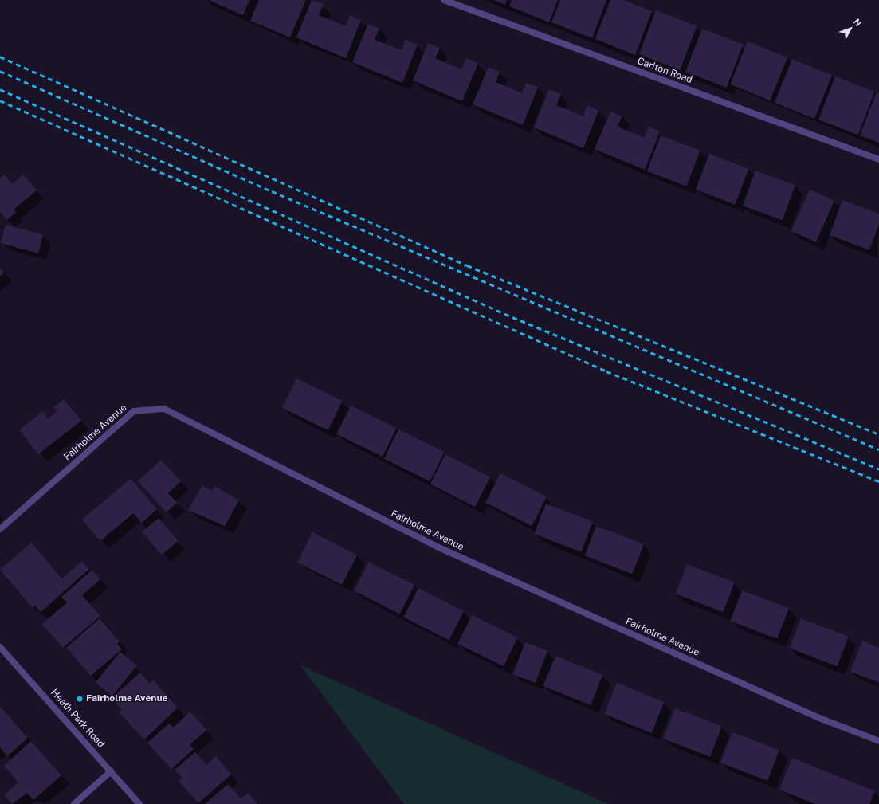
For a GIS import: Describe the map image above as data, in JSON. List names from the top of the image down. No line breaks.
{"streets":{"street":["Carlton Road","Fairholme Avenue","Heath Park Road"]},"places":["Fairholme Avenue"],"north":"top right"}
